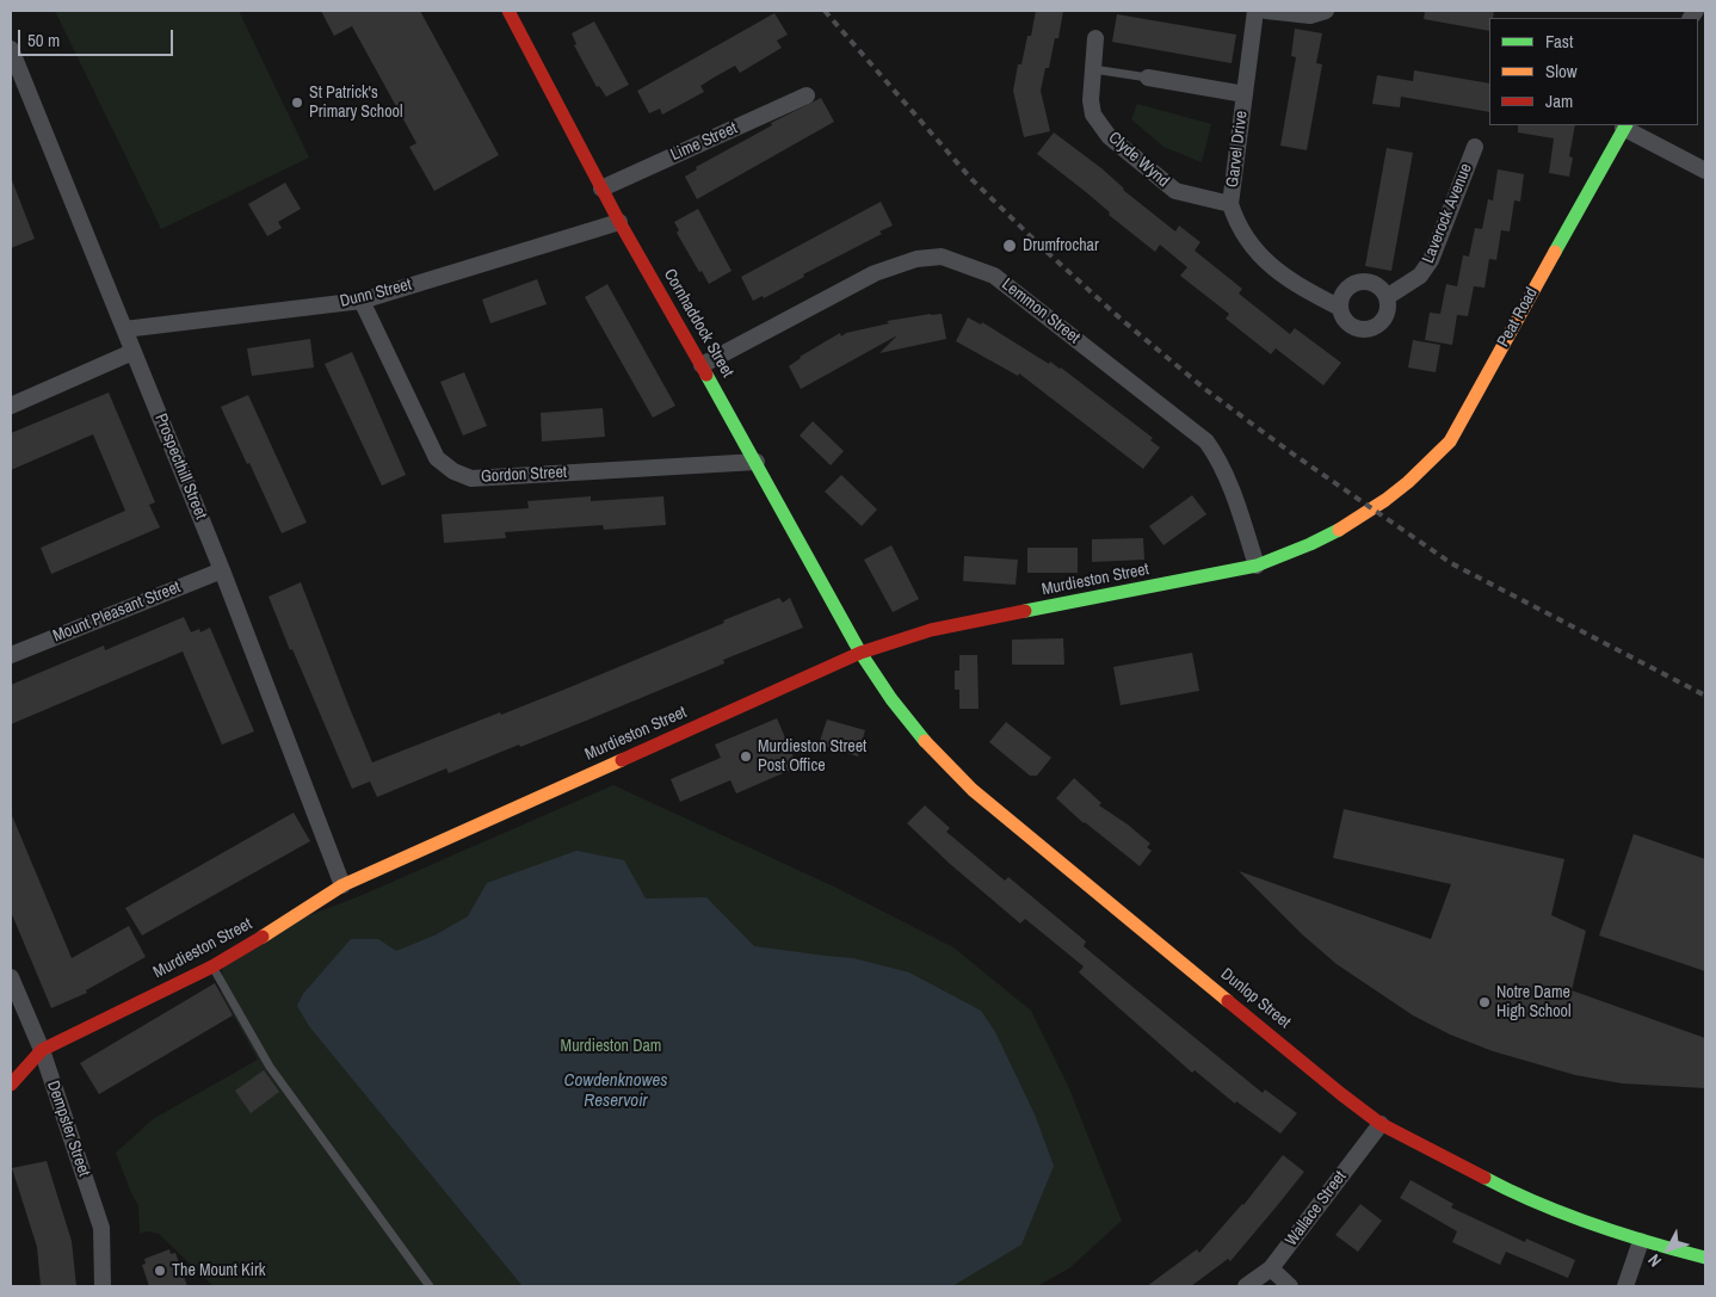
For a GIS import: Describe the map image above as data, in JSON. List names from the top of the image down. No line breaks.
{"streets":{"street":["Lime Street","Garvel Drive","Clyde Wynd","Laverock Avenue","Dunn Street","Lemmon Street","Peat Road","Cornhaddock Street","Prospecthill Street","Gordon Street","Murdieston Street","Mount Pleasant Street","Dunlop Street","Dempster Street","Wallace Street"]},"crossings":[["Lime Street","Cornhaddock Street"],["Garvel Drive","Clyde Wynd"],["Garvel Drive","Laverock Avenue"],["Dunn Street","Cornhaddock Street"],["Dunn Street","Prospecthill Street"],["Dunn Street","Gordon Street"],["Lemmon Street","Cornhaddock Street"],["Lemmon Street","Murdieston Street"],["Peat Road","Murdieston Street"],["Cornhaddock Street","Gordon Street"],["Cornhaddock Street","Murdieston Street"],["Cornhaddock Street","Dunlop Street"],["Prospecthill Street","Murdieston Street"],["Prospecthill Street","Mount Pleasant Street"],["Murdieston Street","Dunlop Street"],["Murdieston Street","Dempster Street"],["Dunlop Street","Wallace Street"]],"water":["Cowdenknowes Reservoir"],"parks":["Murdieston Dam"],"places":["St Patrick's Primary School","Drumfrochar","Murdieston Street Post Office","Notre Dame High School","The Mount Kirk"],"legend":["Fast","Slow","Jam"],"scale_bar":"50 m","north":"bottom left"}
